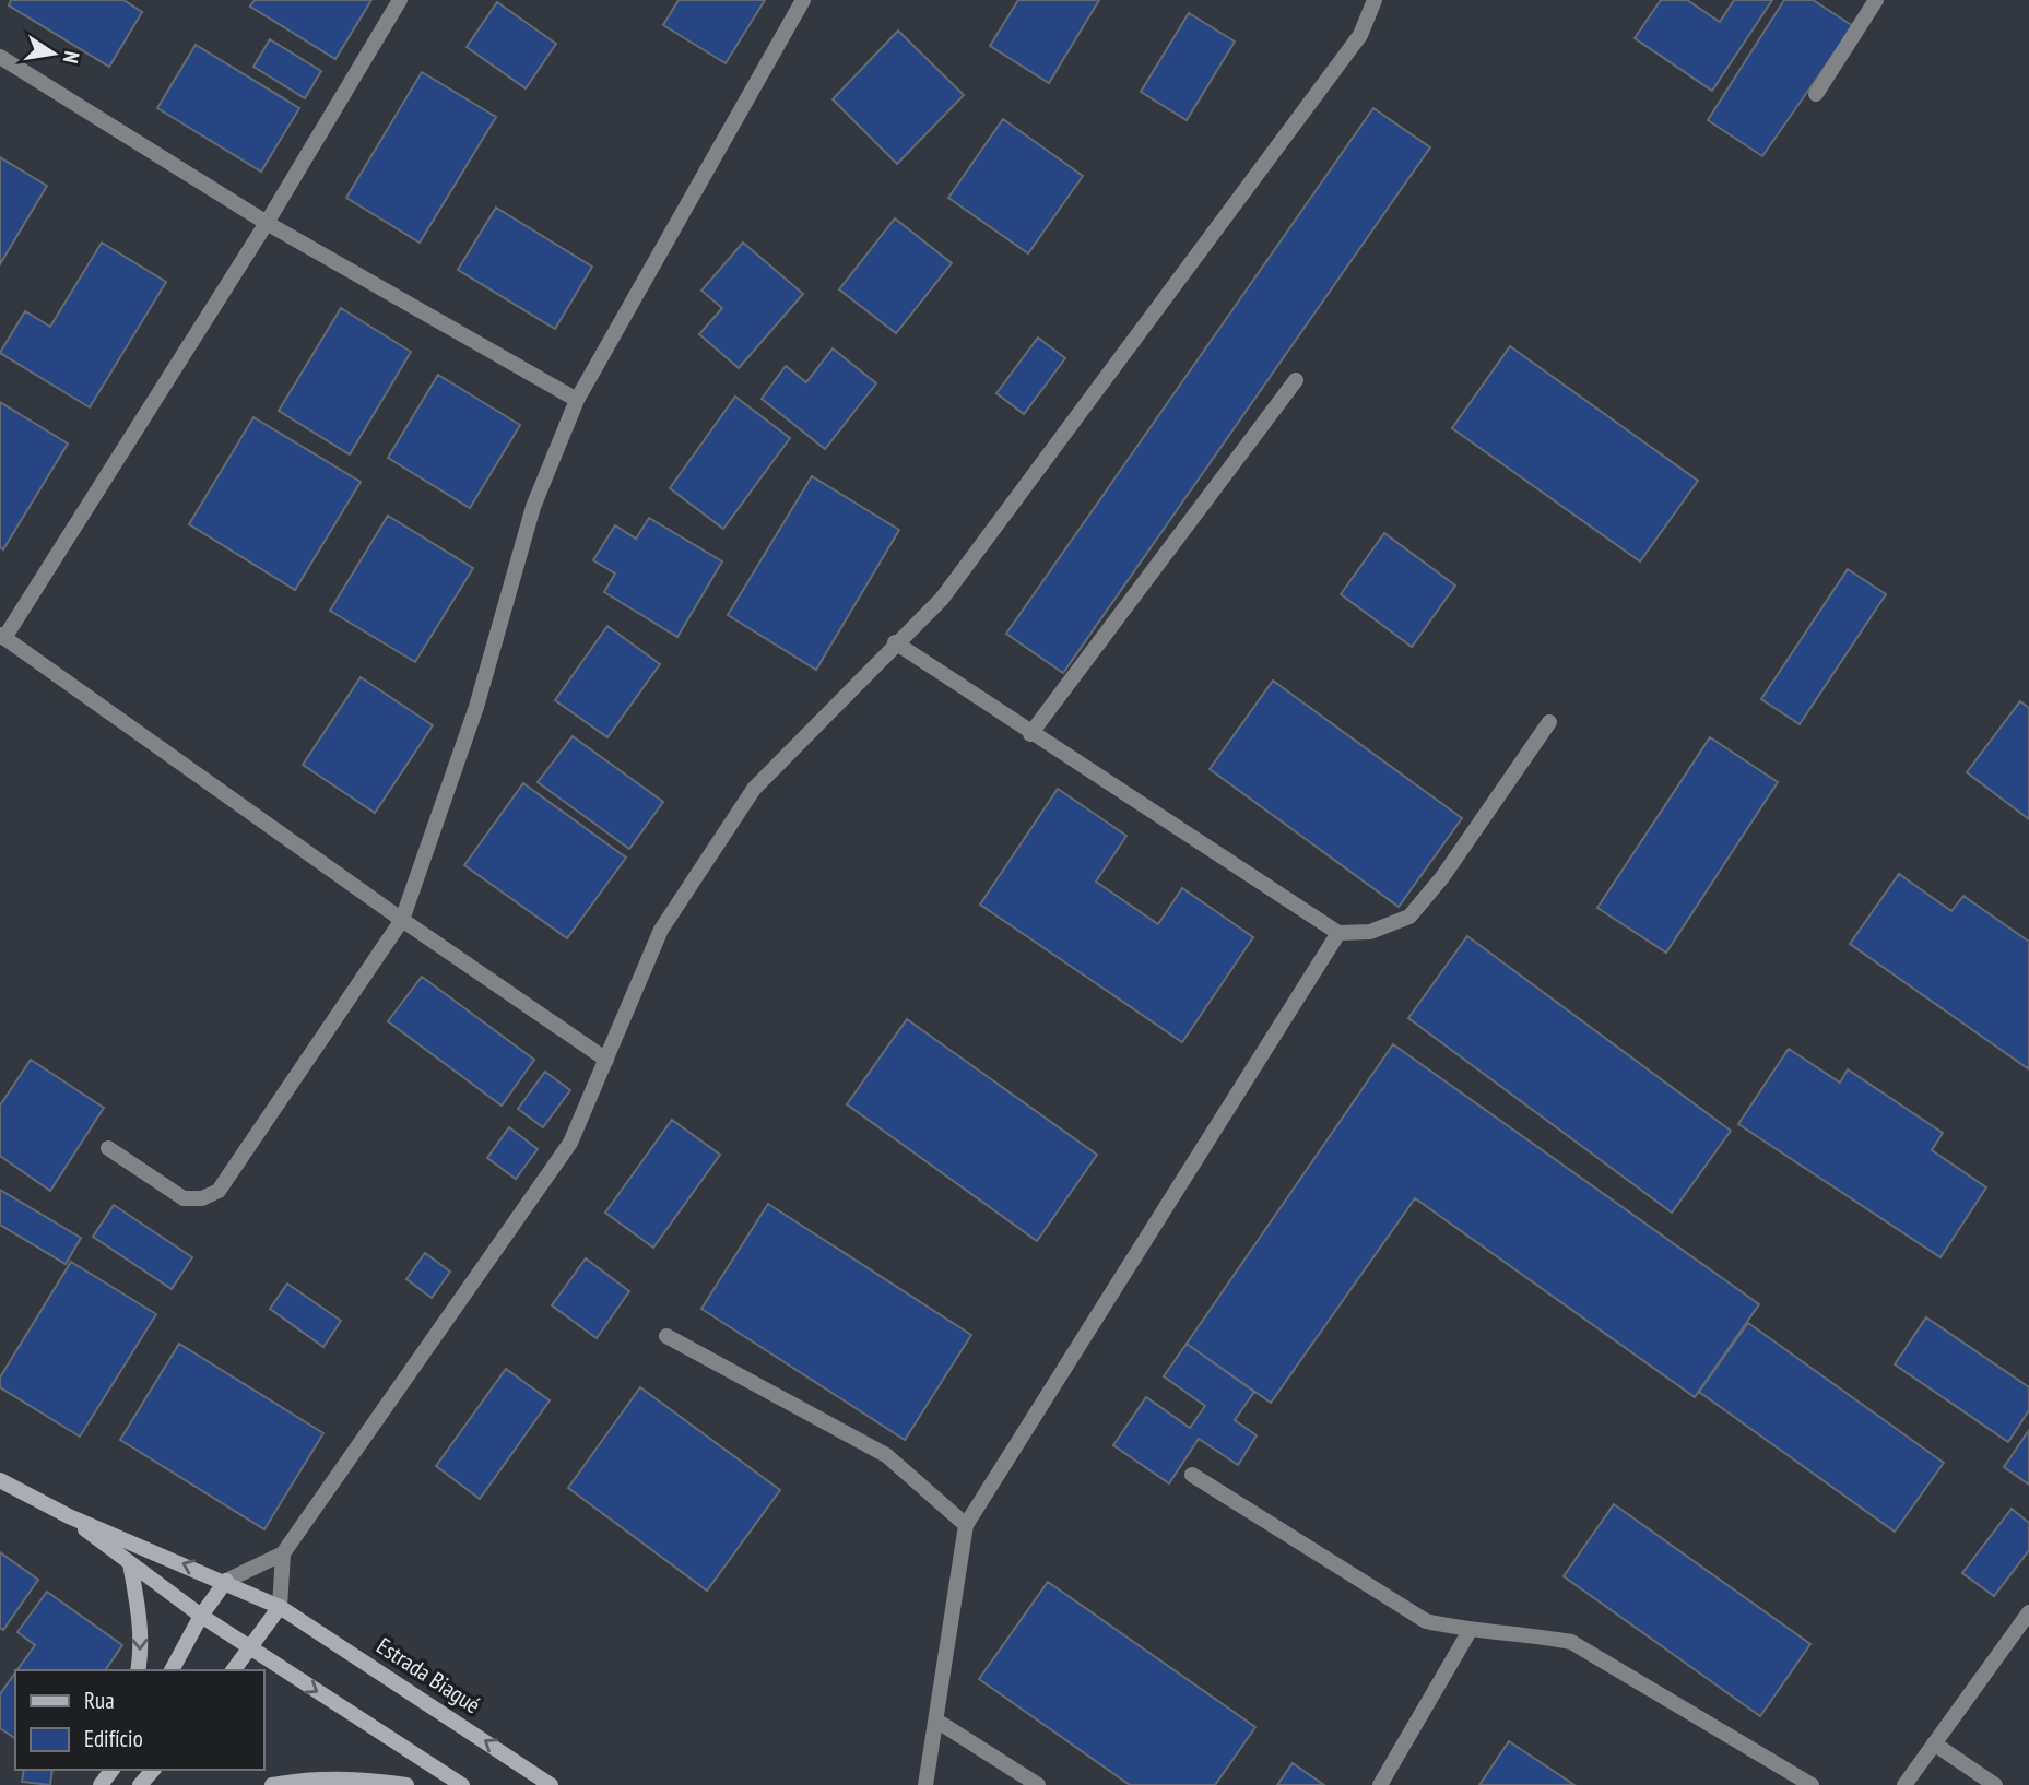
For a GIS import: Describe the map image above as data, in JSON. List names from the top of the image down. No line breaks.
{"streets":{"main road":["Estrada Biagué"]},"legend":["Rua","Edifício"],"north":"right"}
